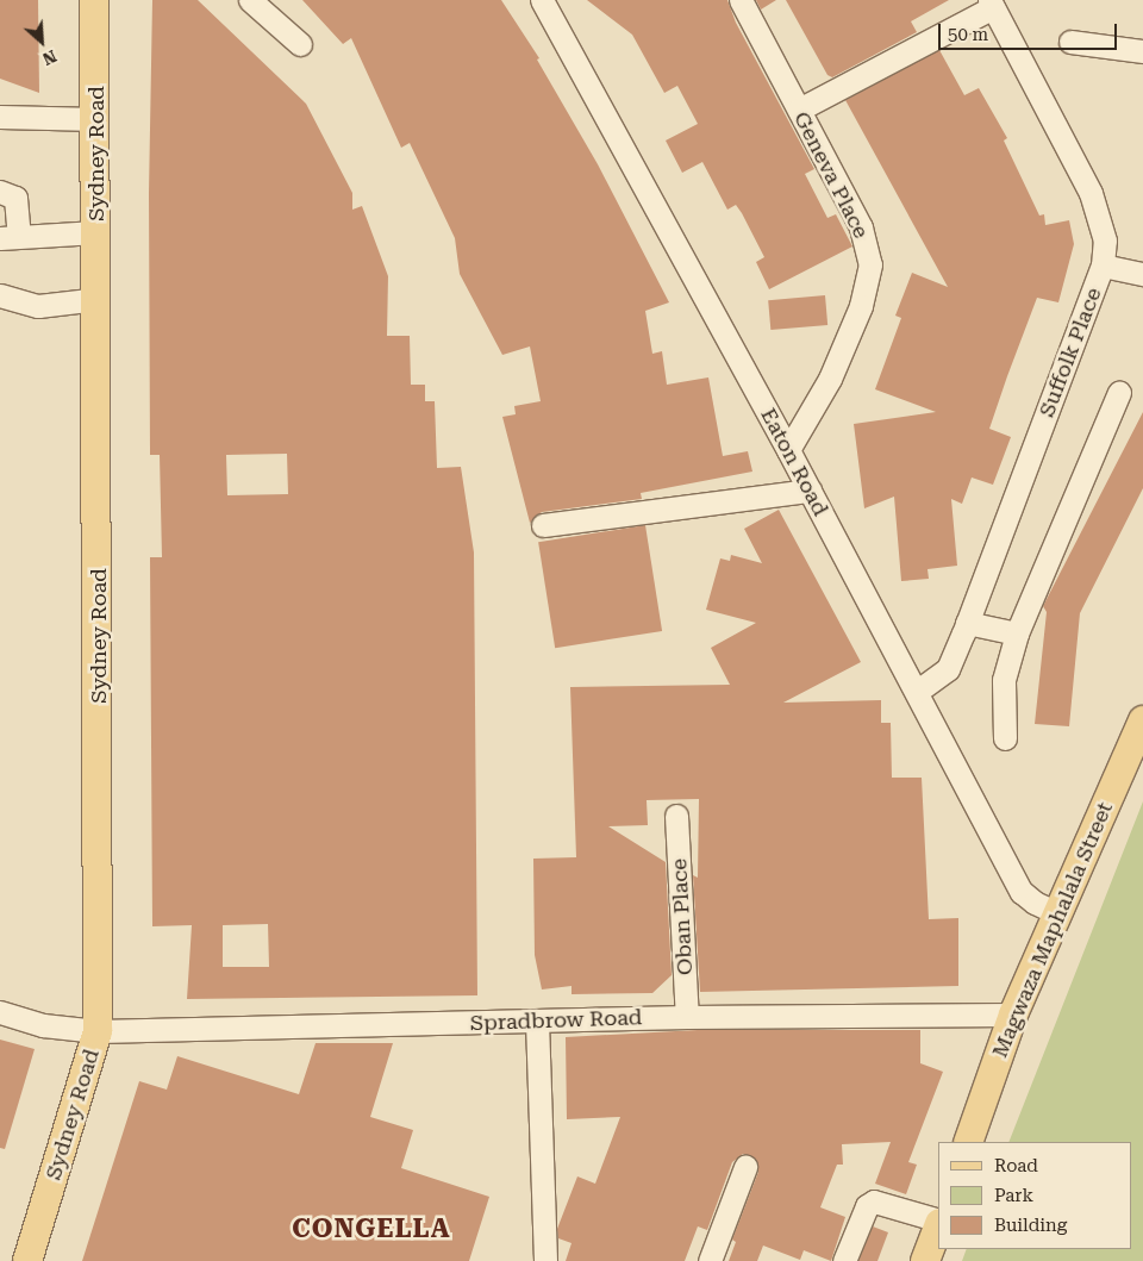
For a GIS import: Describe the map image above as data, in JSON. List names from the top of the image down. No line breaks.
{"streets":{"main road":["Sydney Road","Magwaza Maphalala Street"],"street":["Geneva Place","Suffolk Place","Eaton Road","Oban Place","Spradbrow Road"]},"crossings":[["Sydney Road","Spradbrow Road"],["Geneva Place","Eaton Road"],["Suffolk Place","Eaton Road"],["Eaton Road","Magwaza Maphalala Street"],["Oban Place","Spradbrow Road"],["Magwaza Maphalala Street","Spradbrow Road"]],"districts":["CONGELLA"],"legend":["Road","Park","Building"],"scale_bar":"50 m","north":"bottom right"}
